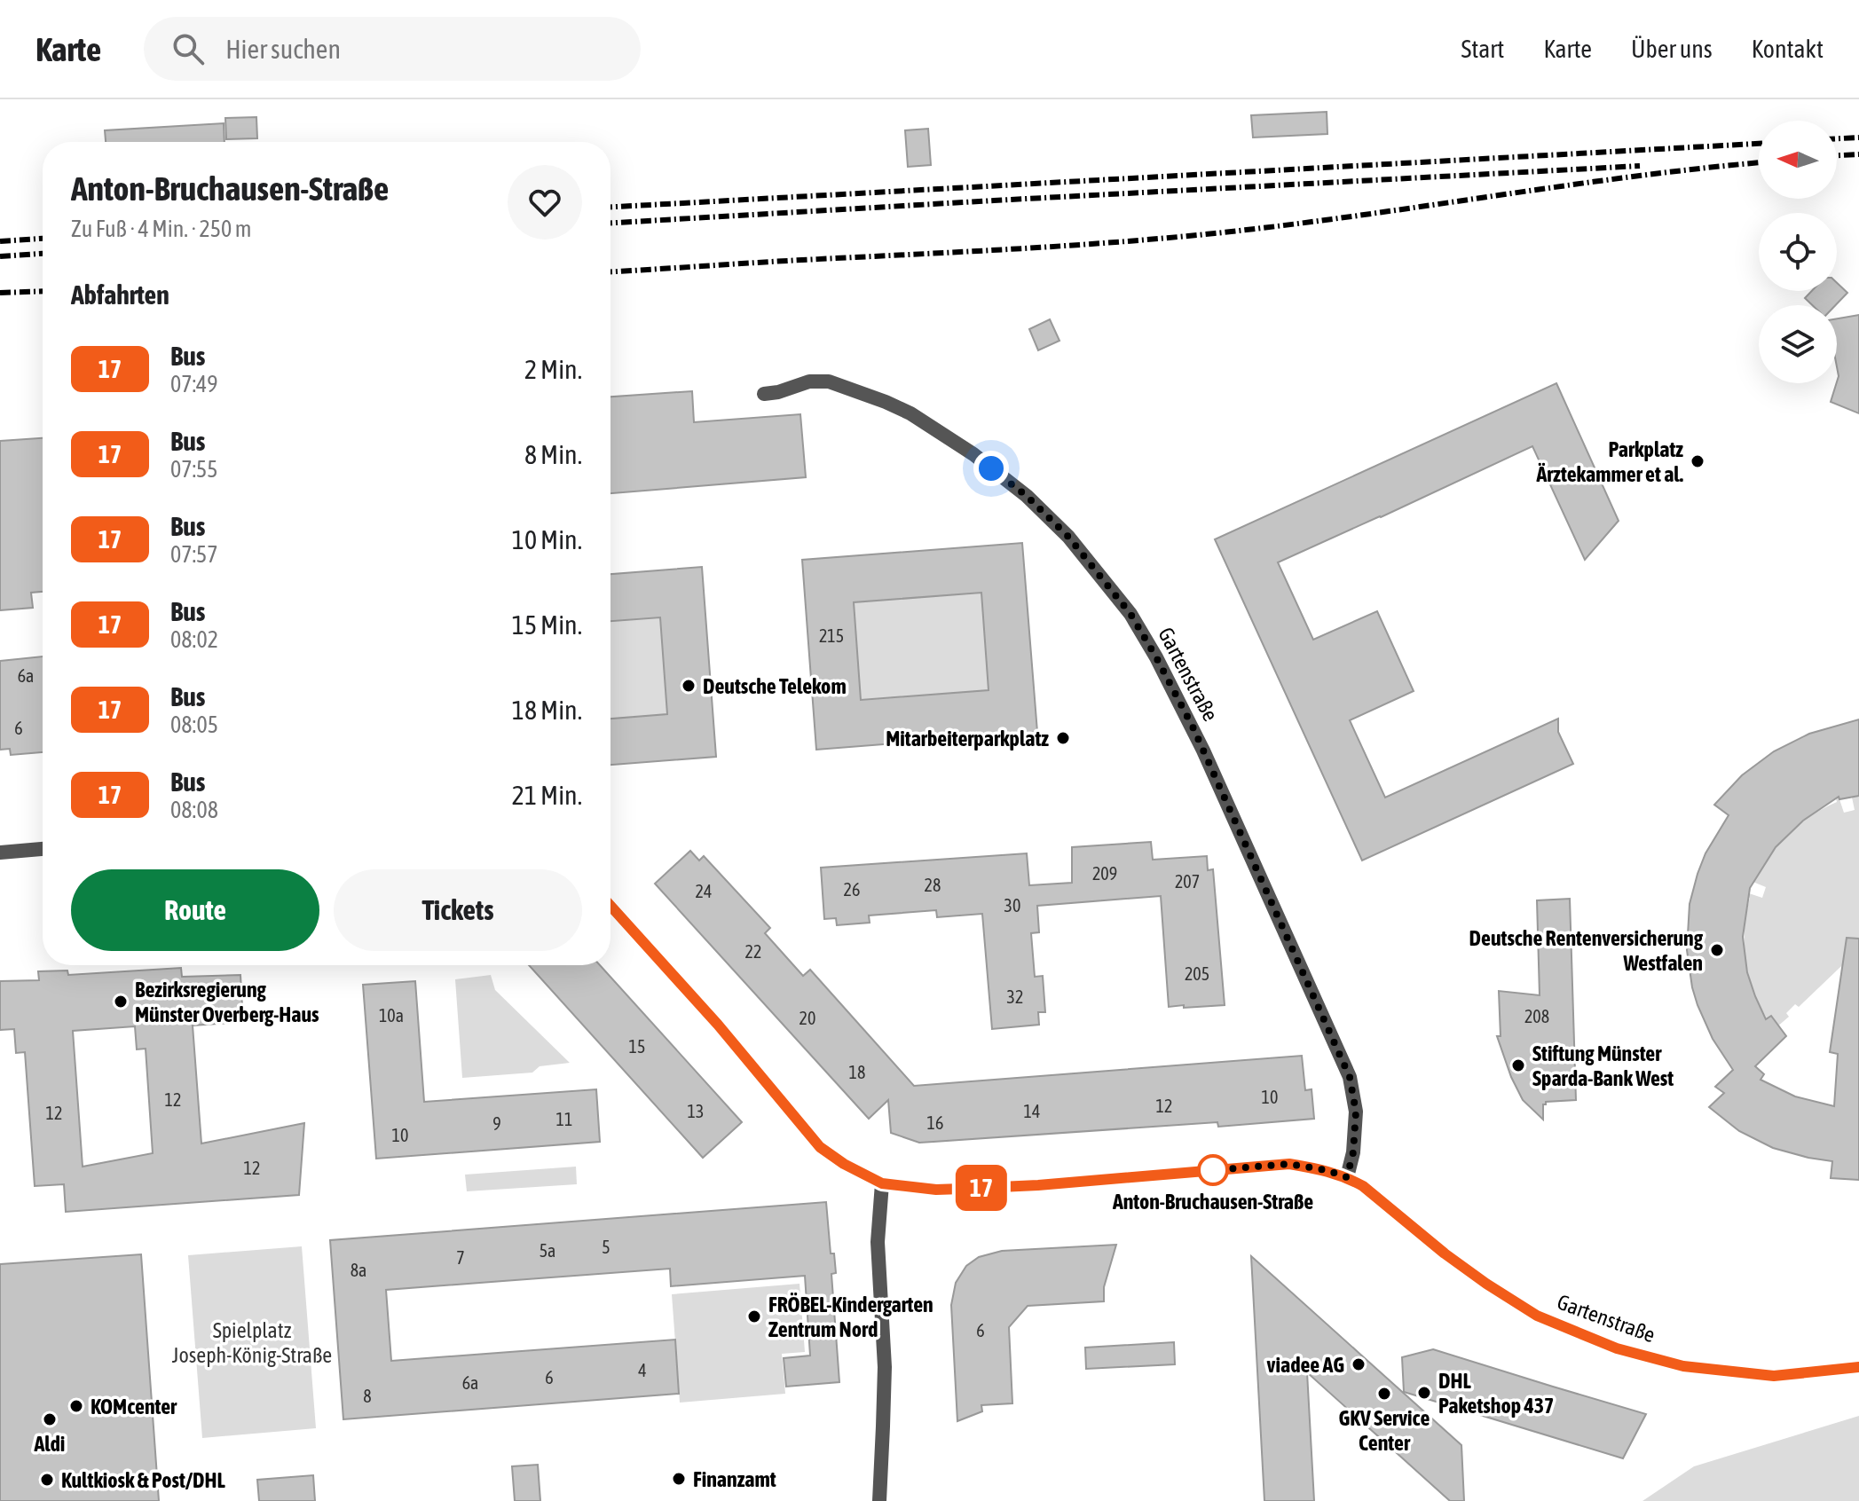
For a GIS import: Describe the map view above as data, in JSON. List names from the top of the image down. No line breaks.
{"streets":{"street":["Gartenstraße"]},"parks":["Spielplatz Joseph-König-Straße"],"places":["Parkplatz Ärztekammer et al.","Deutsche Telekom","Mitarbeiterparkplatz","Deutsche Rentenversicherung Westfalen","Bezirksregierung Münster Overberg-Haus","Stiftung Münster Sparda-Bank West","Anton-Bruchausen-Straße","FRÖBEL-Kindergarten Zentrum Nord","viadee AG","DHL Paketshop 437","GKV Service Center","KOMcenter","Aldi","Finanzamt","Kultkiosk & Post/DHL"],"lines":["bus line 17"],"house_numbers":["215","6a","6","209","207","28","26","24","30","22","205","32","10a","208","20","15","18","10","12","12","13","14","12","11","16","9","10","12","5","5a","7","8a","6","4","6","6a","8"],"north":"left","page":{"header":"Karte","search":"Hier suchen","nav":["Start","Karte","Über uns","Kontakt"],"on_map":"17","heading":[["Anton-Bruchausen-Straße","Zu Fuß · 4 Min. · 250 m"],"Abfahrten"],"list":[{"mark":"17","name":"Bus","note":"07:49","value":"2 Min."},{"mark":"17","name":"Bus","note":"07:55","value":"8 Min."},{"mark":"17","name":"Bus","note":"07:57","value":"10 Min."},{"mark":"17","name":"Bus","note":"08:02","value":"15 Min."},{"mark":"17","name":"Bus","note":"08:05","value":"18 Min."},{"mark":"17","name":"Bus","note":"08:08","value":"21 Min."}],"buttons":["Route","Tickets"]}}
